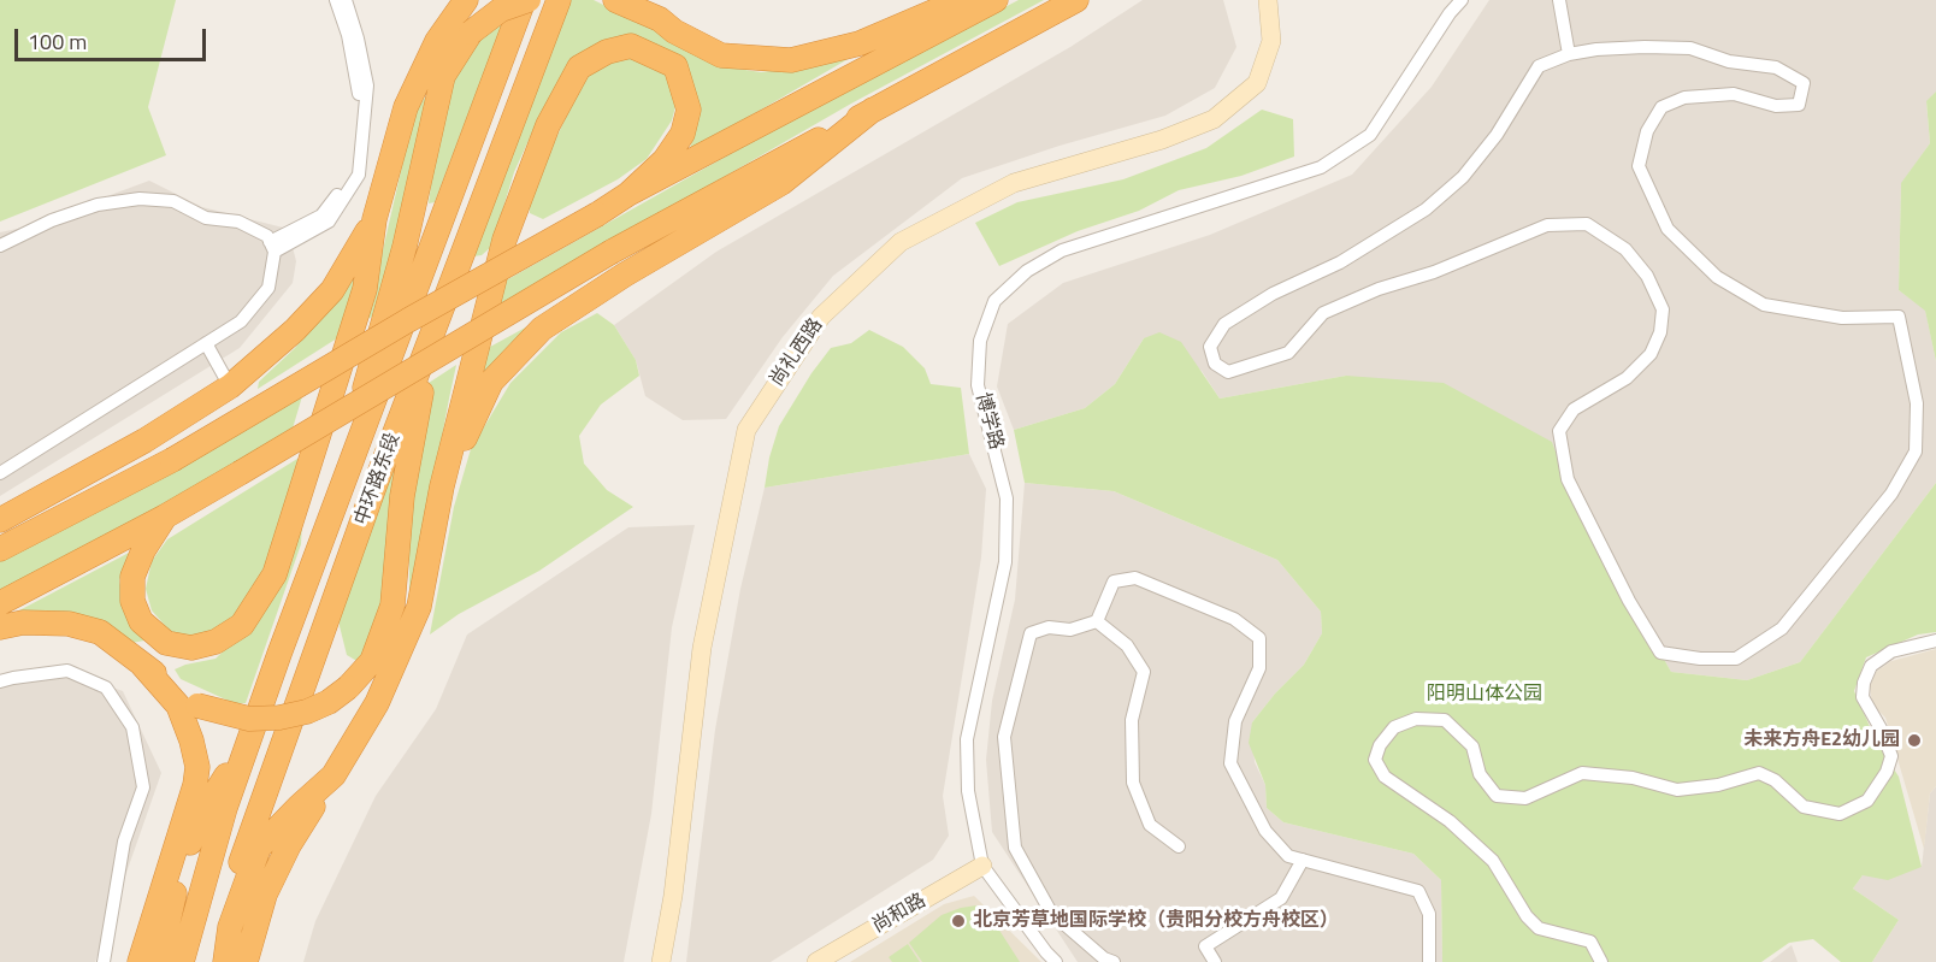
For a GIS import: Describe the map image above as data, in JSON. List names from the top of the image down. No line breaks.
{"streets":{"highway":["中环路东段"],"street":["尚礼西路","博学路","尚和路"]},"crossings":[["博学路","尚和路"]],"parks":["阳明山体公园"],"places":["未来方舟E2幼儿园","北京芳草地国际学校（贵阳分校方舟校区）"],"scale_bar":"100 m"}
